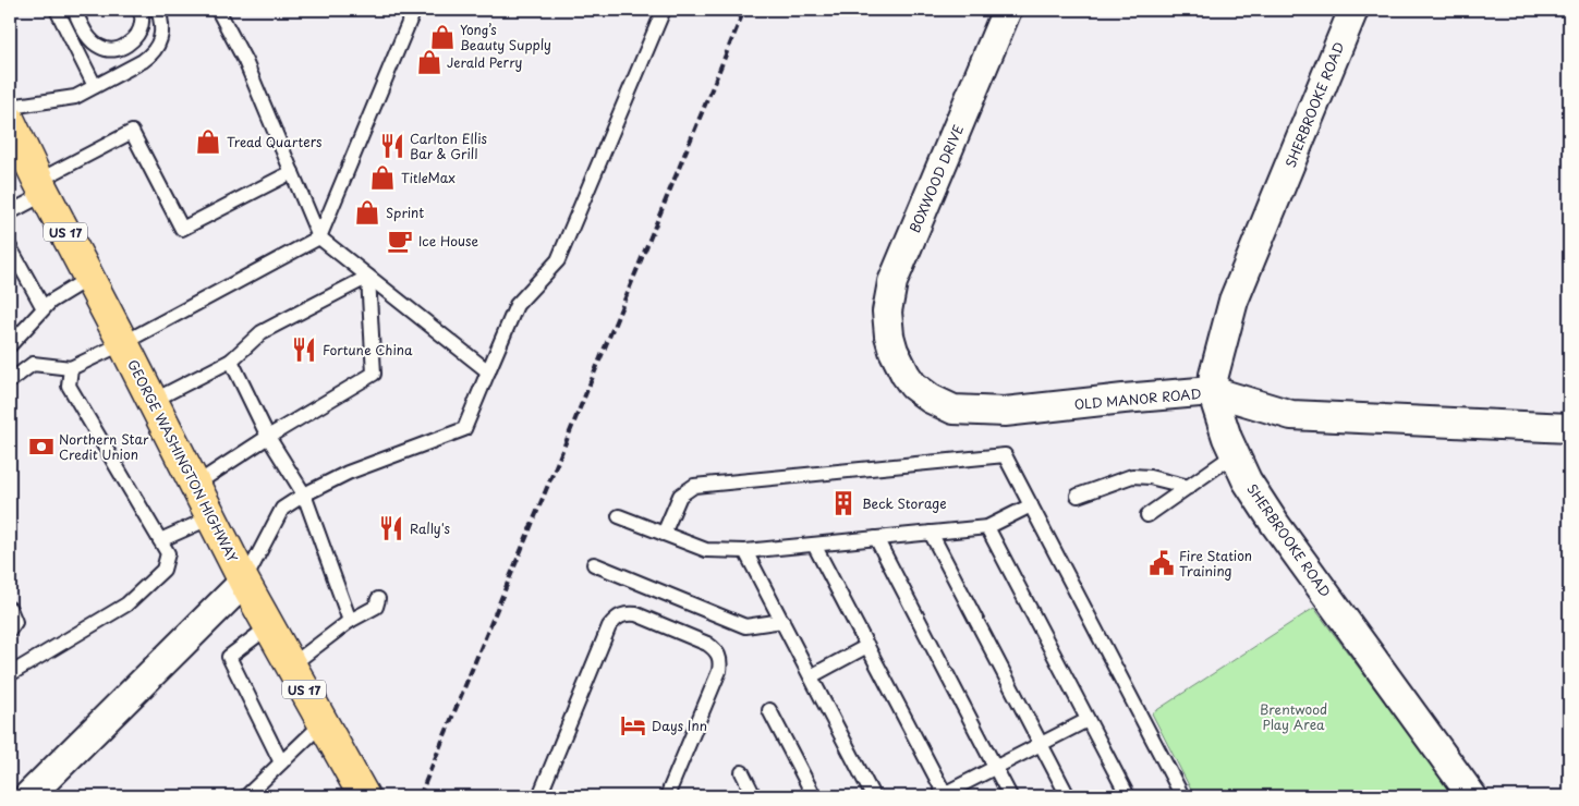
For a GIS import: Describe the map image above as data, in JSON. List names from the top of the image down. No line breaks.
{"streets":{"main road":["US 17","GEORGE WASHINGTON HIGHWAY"],"street":["SHERBROOKE ROAD","BOXWOOD DRIVE","OLD MANOR ROAD"]},"crossings":[["SHERBROOKE ROAD","OLD MANOR ROAD"],["BOXWOOD DRIVE","OLD MANOR ROAD"]],"parks":["Brentwood Play Area"],"places":{"shop":["Yong’s Beauty Supply","Jerald Perry","Tread Quarters","TitleMax","Sprint"],"restaurant":["Carlton Ellis Bar & Grill","Fortune China","Rally's"],"cafe":["Ice House"],"bank":["Northern Star Credit Union"],"building":["Beck Storage"],"public building":["Fire Station Training"],"hotel":["Days Inn"]}}
